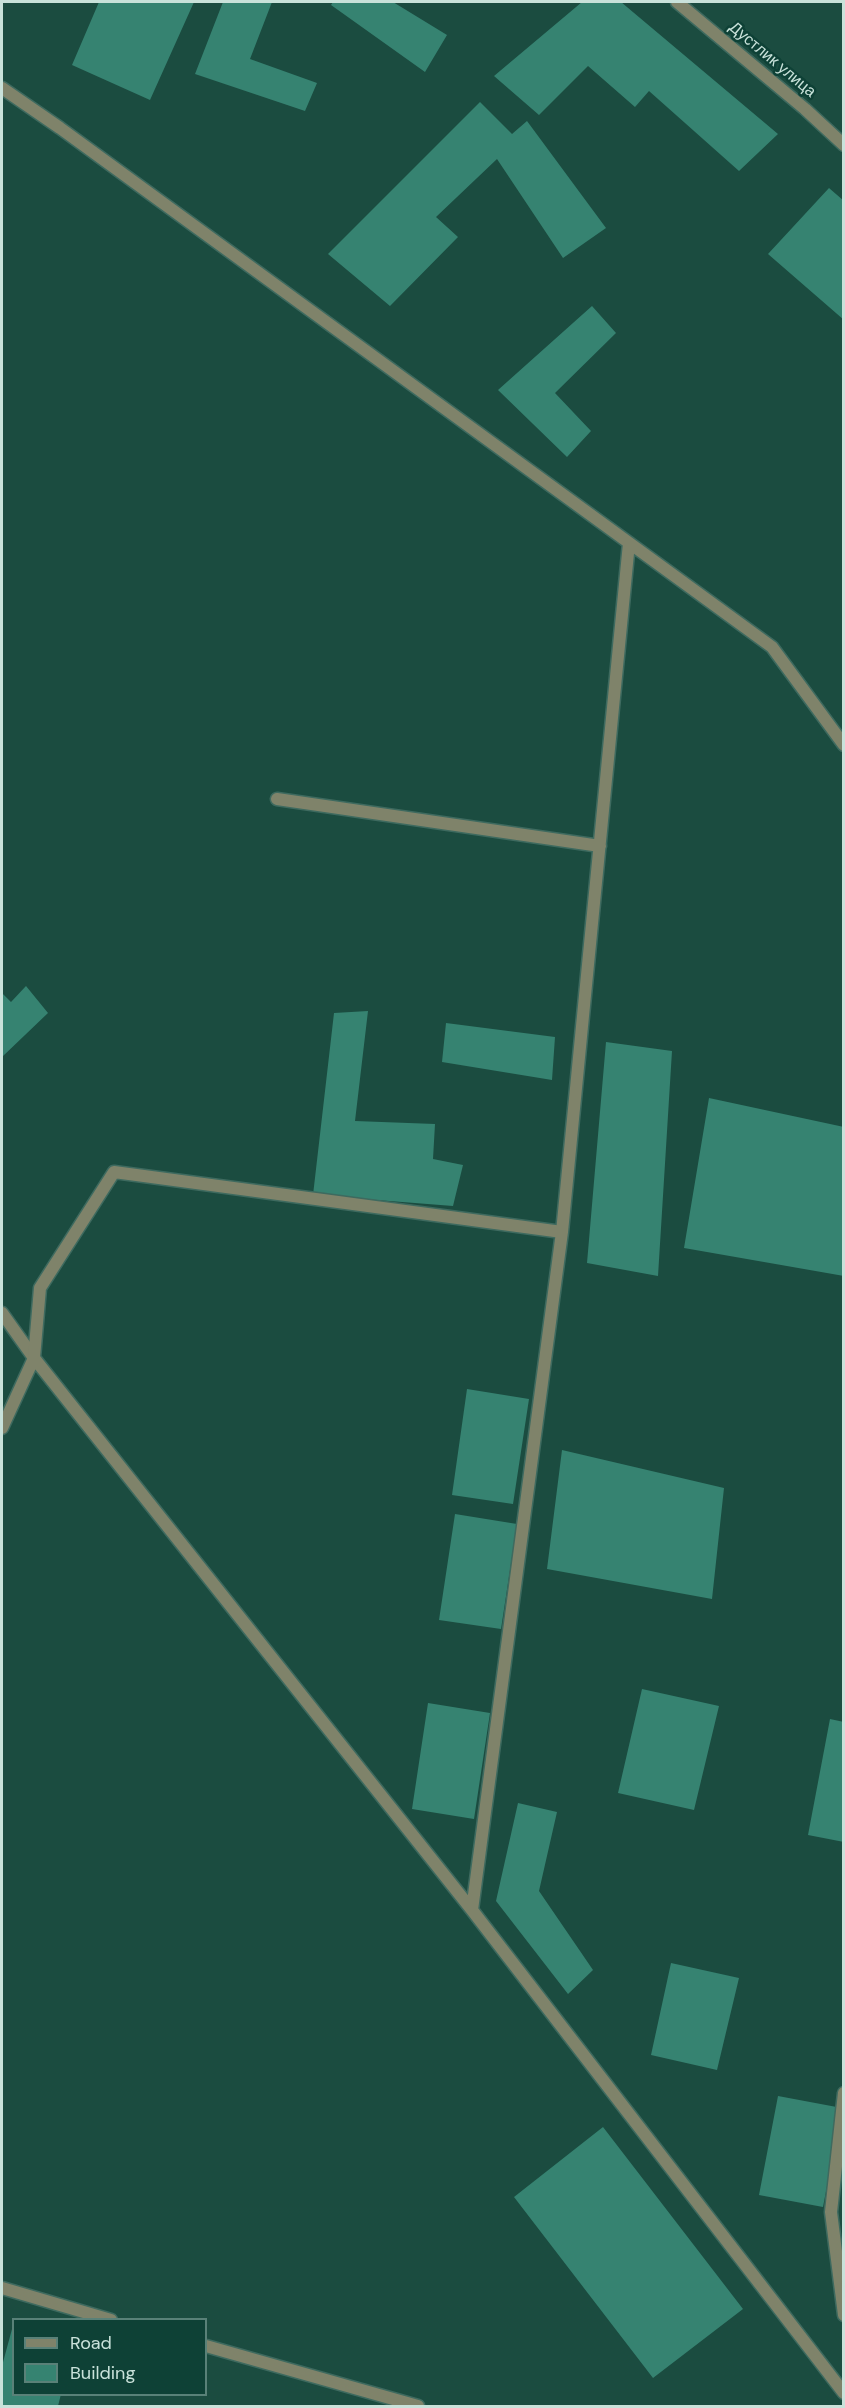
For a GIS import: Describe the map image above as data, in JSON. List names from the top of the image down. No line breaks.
{"streets":{"street":["Дустлик улица"]},"legend":["Road","Building"]}
